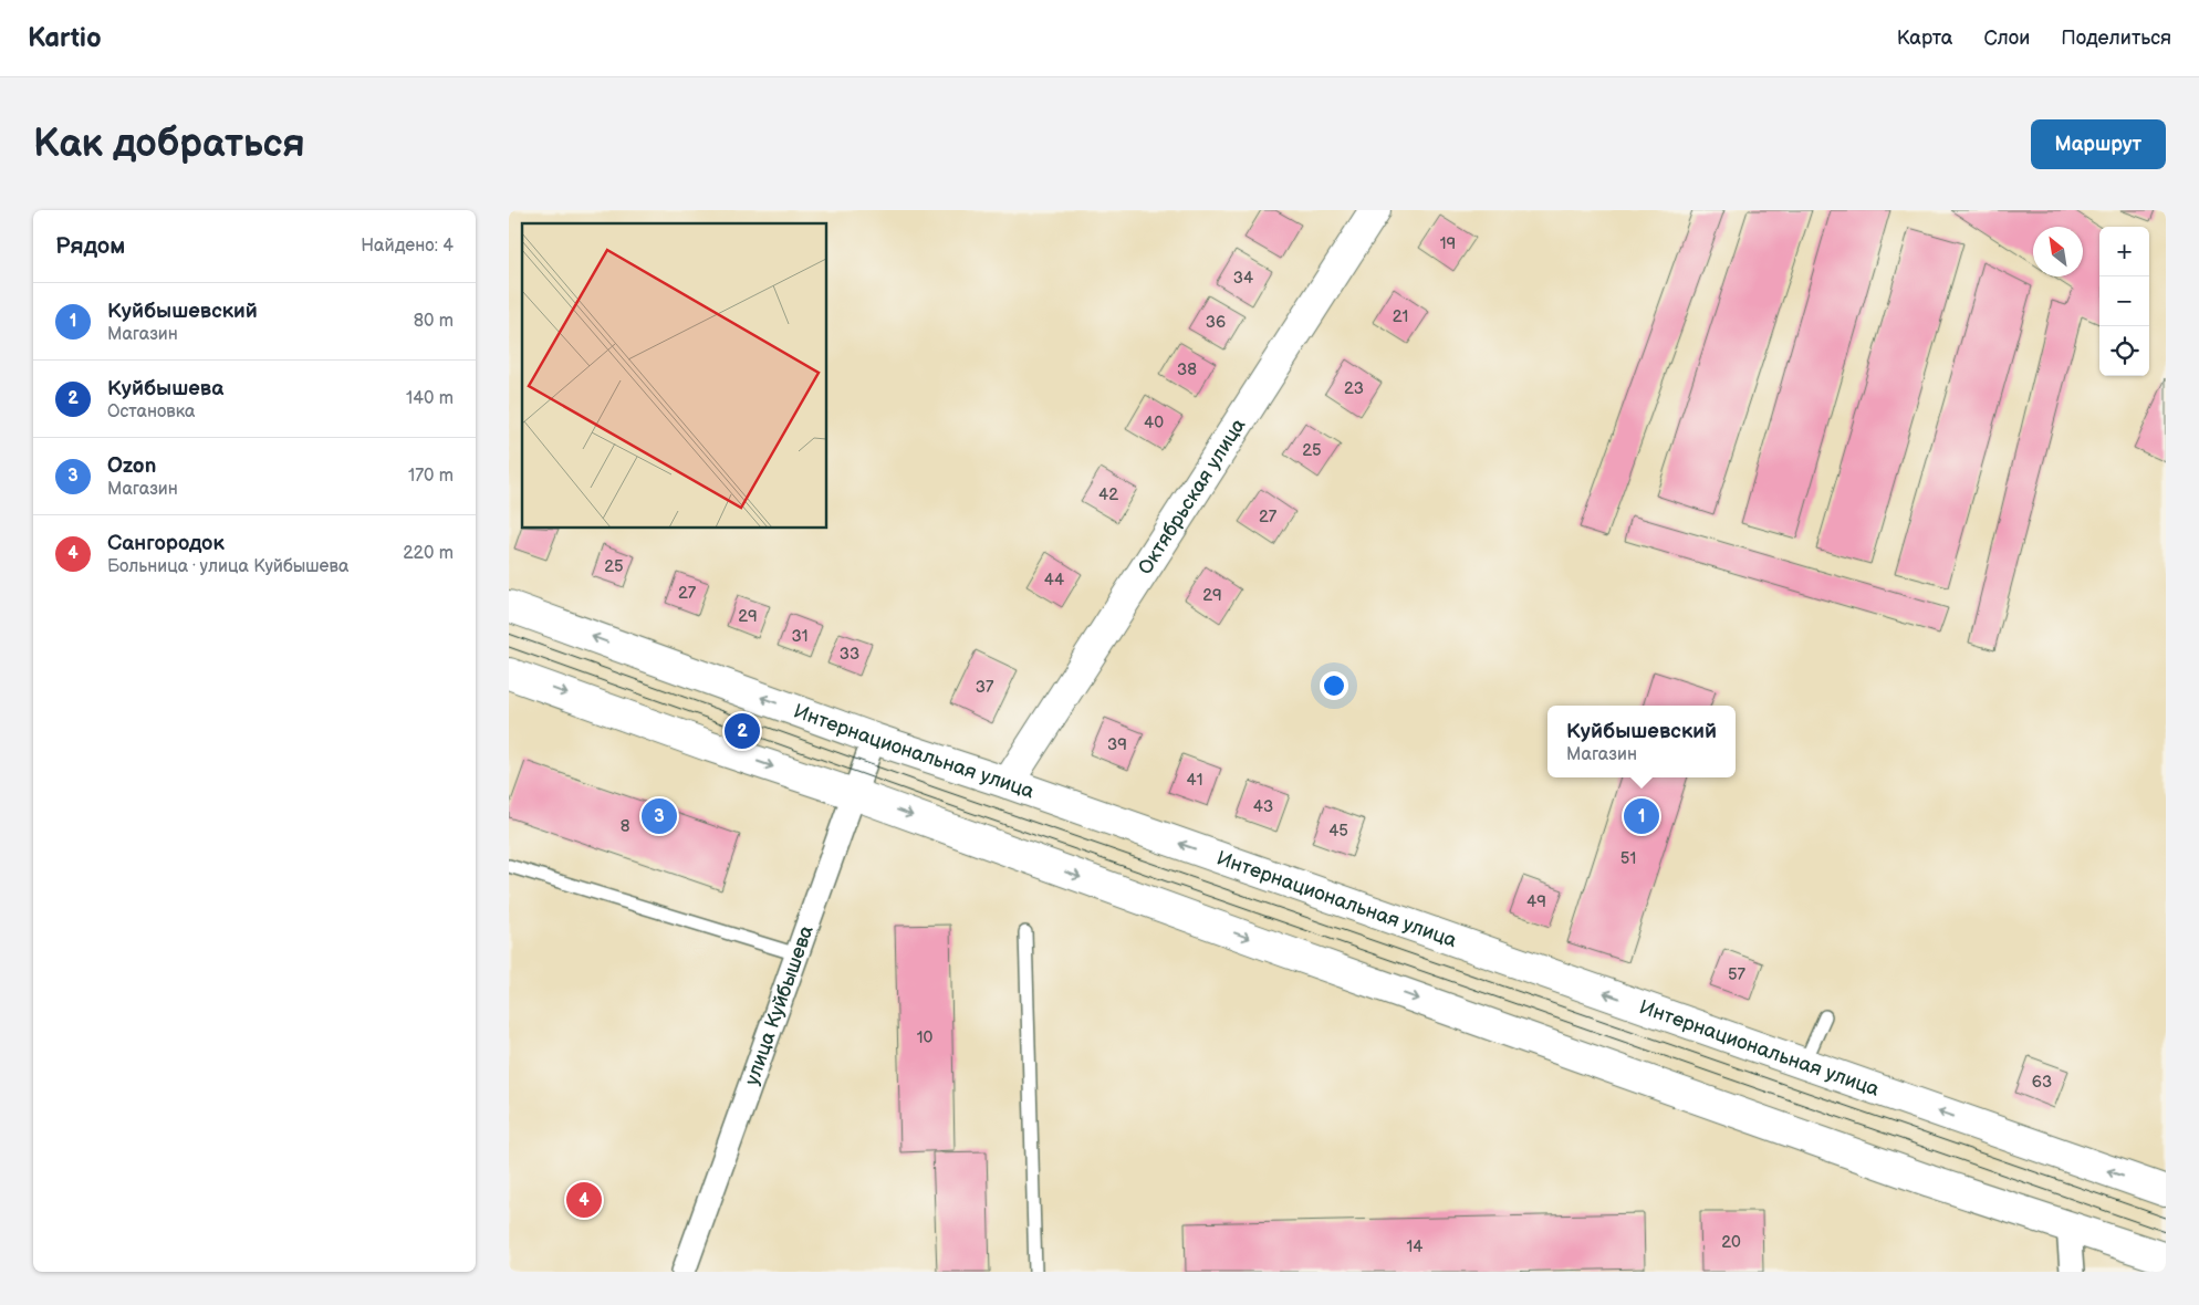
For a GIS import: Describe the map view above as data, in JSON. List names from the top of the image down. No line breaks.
{"streets":{"main road":["Октябрьская улица","Интернациональная улица"],"street":["улица Куйбышева"]},"crossings":[["Октябрьская улица","Интернациональная улица"],["Интернациональная улица","улица Куйбышева"]],"house_numbers":["19","34","21","36","38","23","40","25","42","27","25","44","27","29","29","31","33","37","39","41","43","8","45","51","49","57","10","63","20","14"],"north":"top left","page":{"header":"Kartio","nav":["Карта","Слои","Поделиться"],"buttons":"Маршрут","title":"Как добраться","heading":["Рядом","Найдено: 4"],"map_buttons":["+","−"],"list":[{"mark":"1","name":"Куйбышевский","note":"Магазин","value":"80 m"},{"mark":"2","name":"Куйбышева","note":"Остановка","value":"140 m"},{"mark":"3","name":"Ozon","note":"Магазин","value":"170 m"},{"mark":"4","name":"Сангородок","note":"Больница · улица Куйбышева","value":"220 m"}],"popup":["Куйбышевский","Магазин"],"pins":["2","1","3","4"]}}
